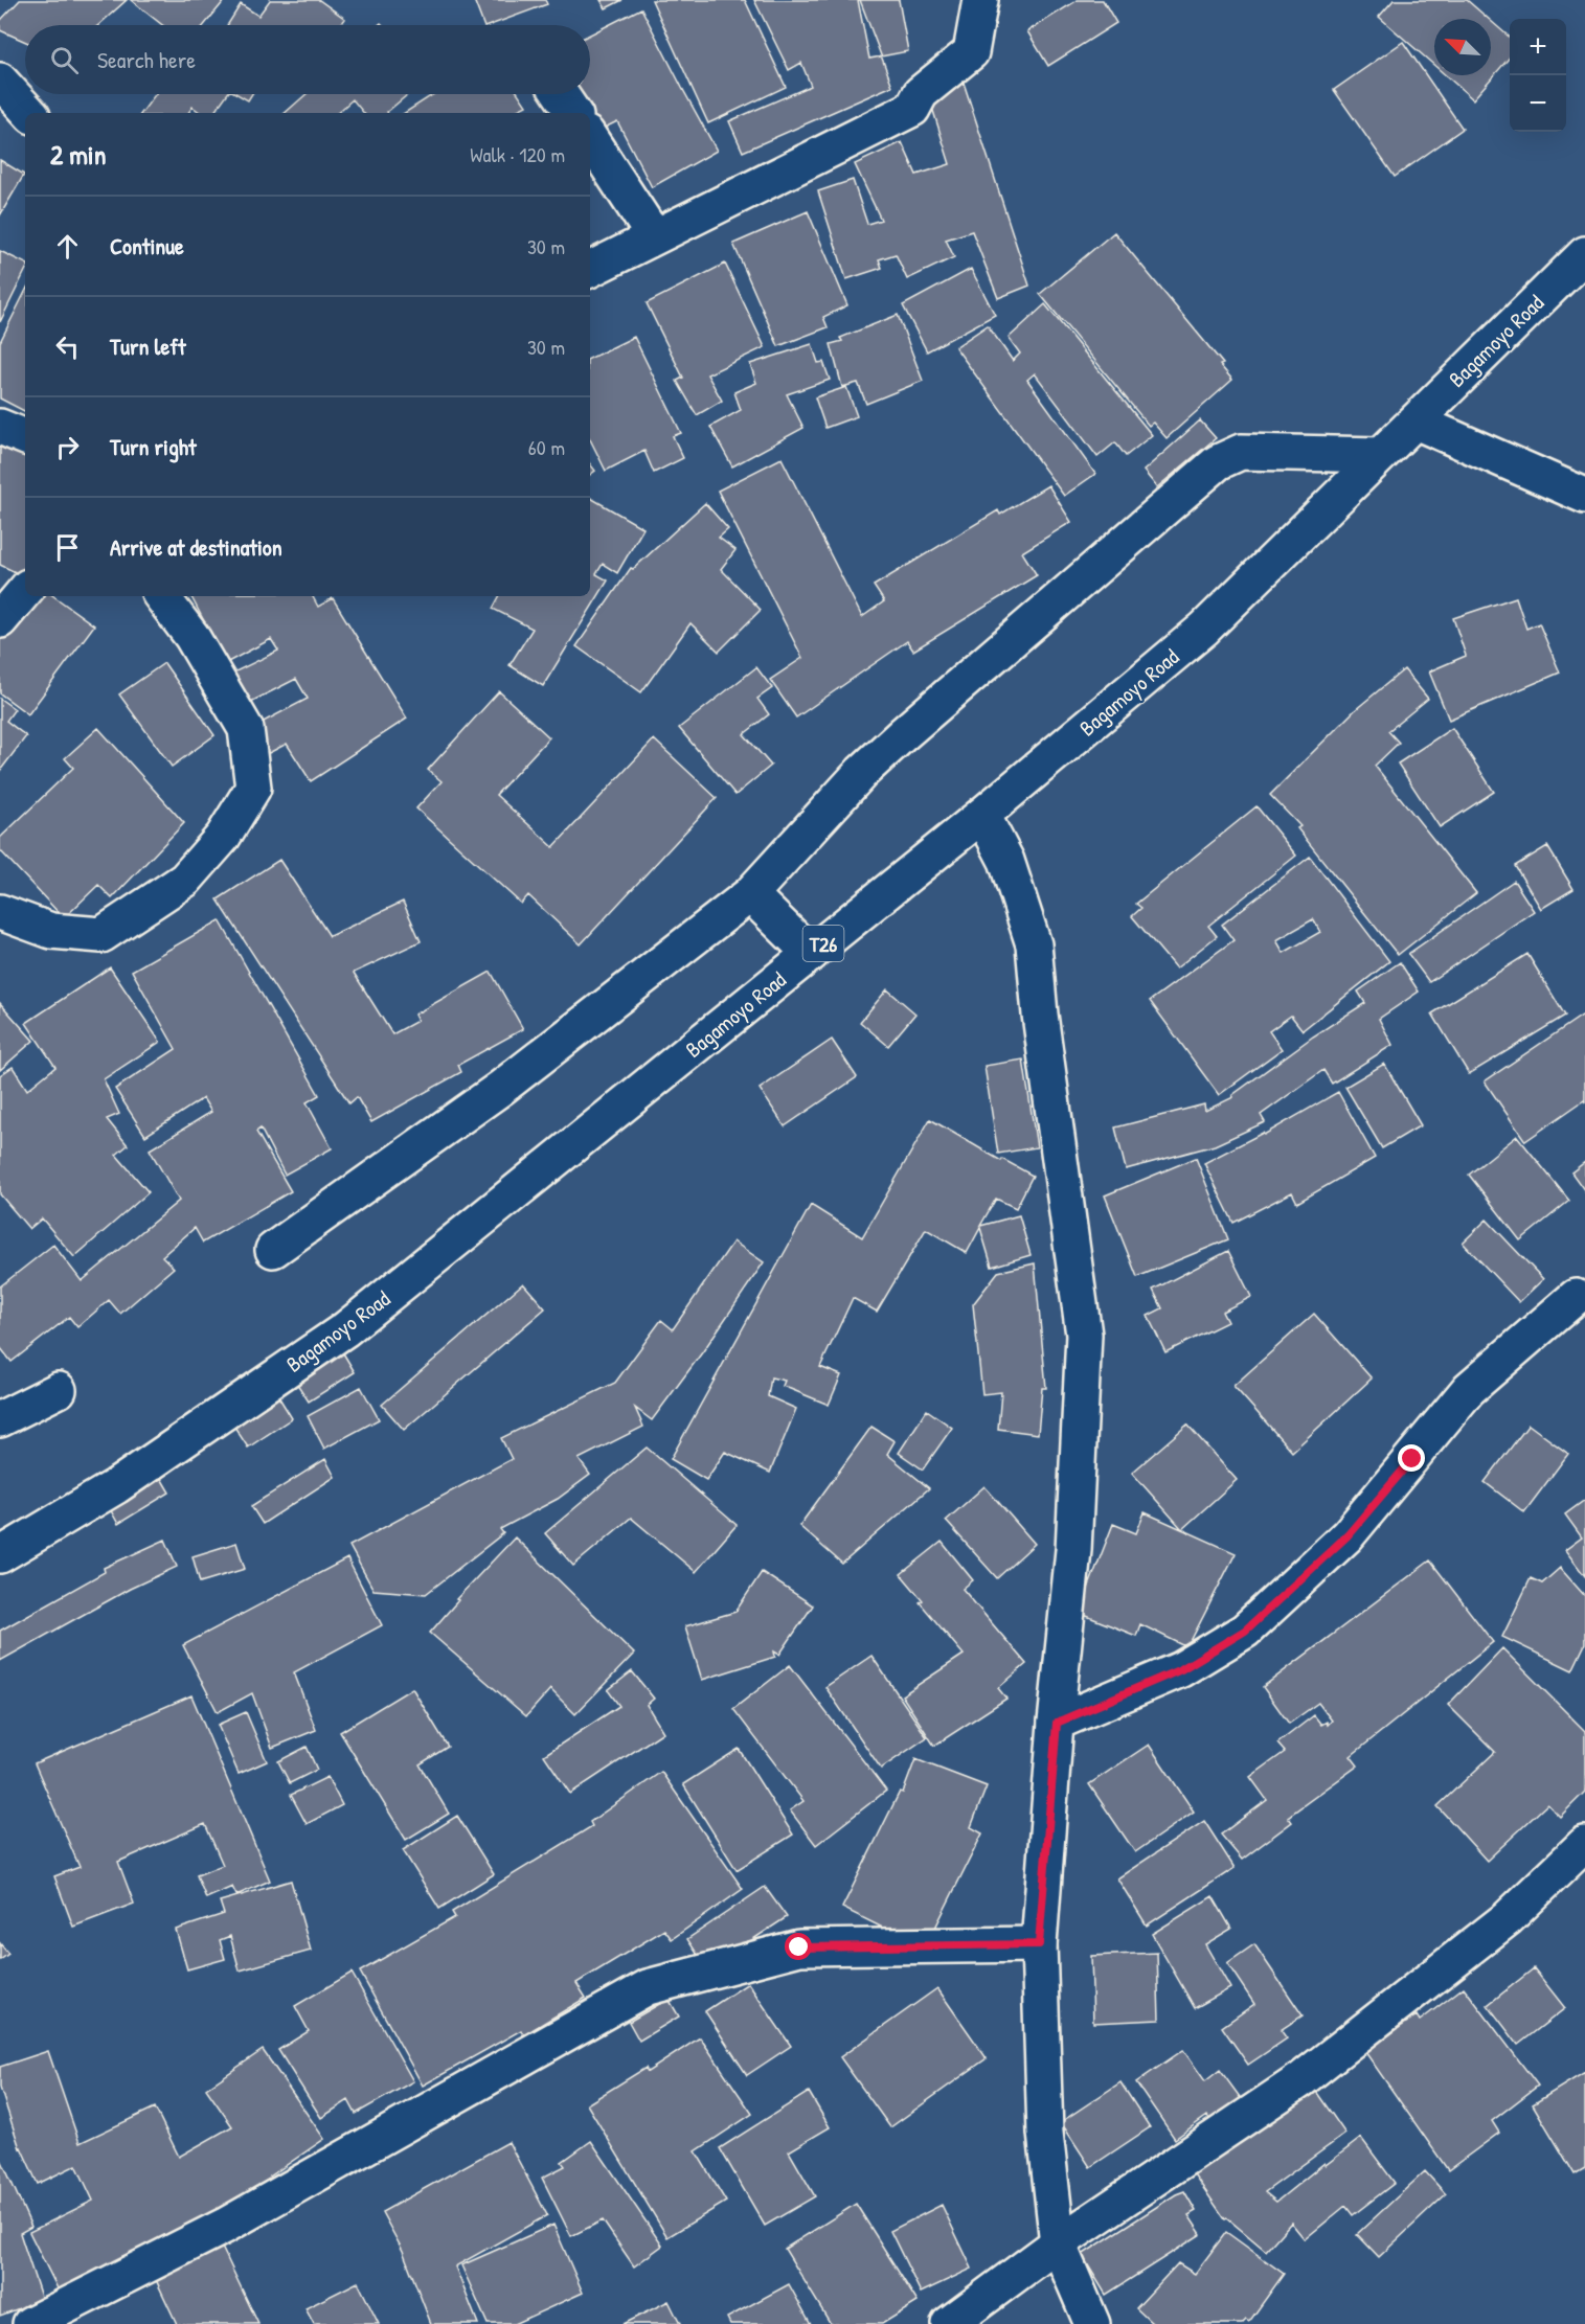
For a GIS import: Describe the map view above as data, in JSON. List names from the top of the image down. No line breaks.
{"streets":{"main road":["Bagamoyo Road","T26"]},"north":"top left","page":{"map_buttons":["+","−"],"search":"Search here","heading":["2 min","Walk · 120 m"],"list":[["Continue","30 m"],["Turn left","30 m"],["Turn right","60 m"],"Arrive at destination"]}}
